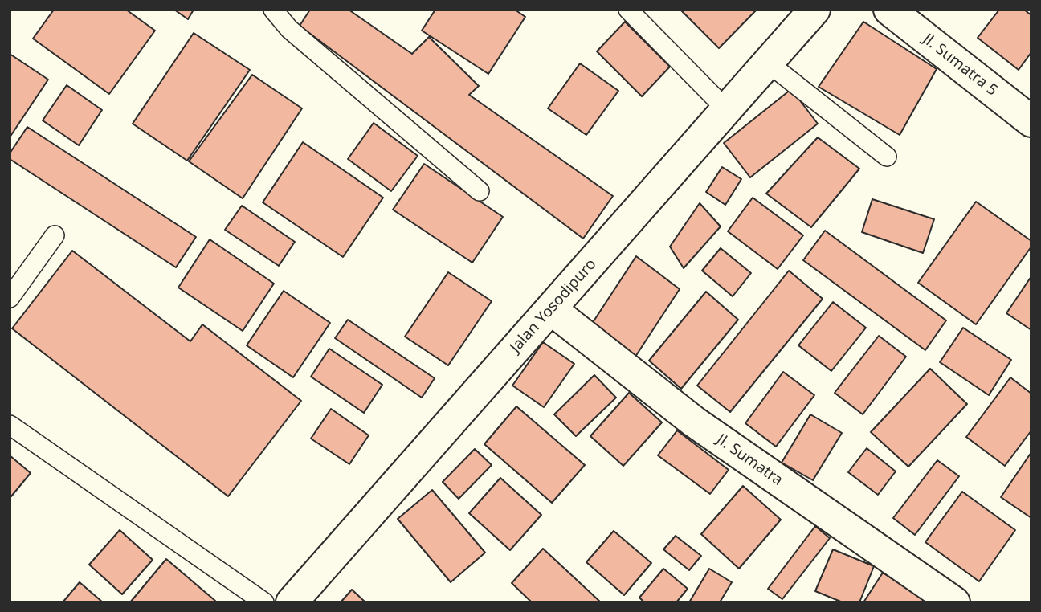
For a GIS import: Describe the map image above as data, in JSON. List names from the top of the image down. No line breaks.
{"streets":{"main road":["Jl. Sumatra 5","Jalan Yosodipuro","Jl. Sumatra"]},"crossings":[["Jalan Yosodipuro","Jl. Sumatra"]]}
